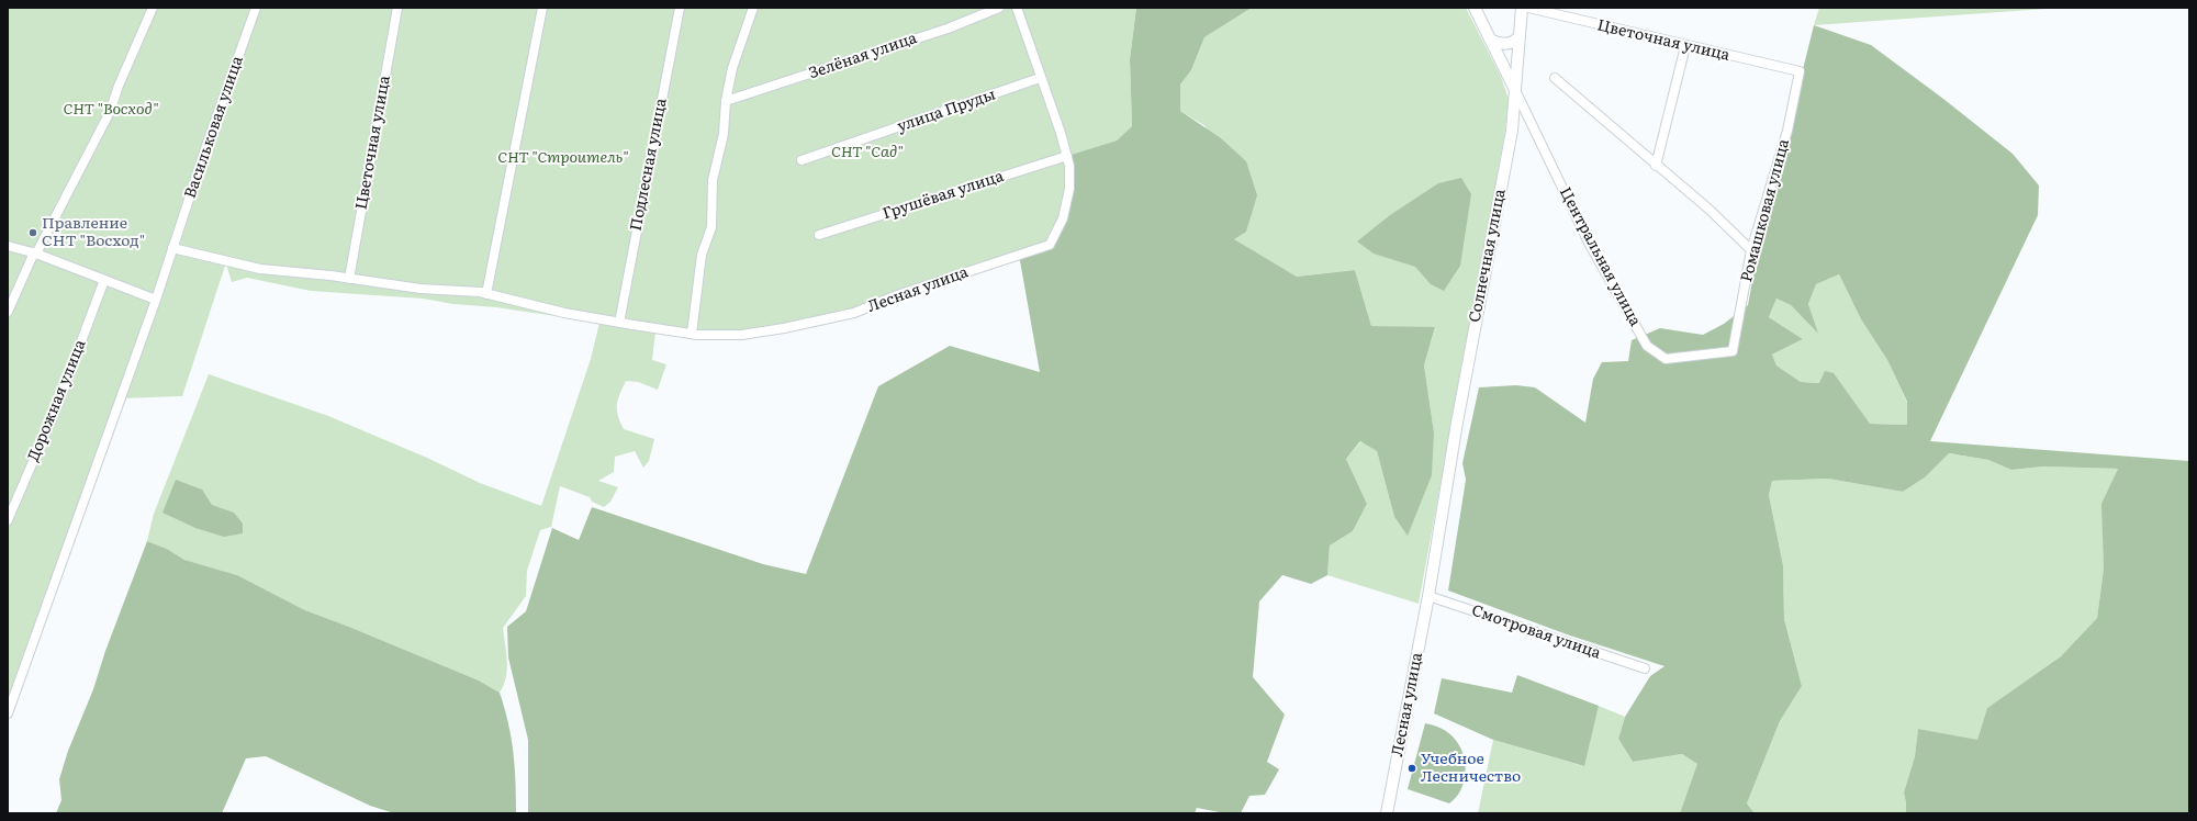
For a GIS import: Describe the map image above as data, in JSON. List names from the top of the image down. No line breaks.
{"streets":{"street":["Цветочная улица","Зелёная улица","улица Пруды","Васильковая улица","Подлесная улица","Грушёвая улица","Ромашковая улица","Солнечная улица","Центральная улица","Лесная улица","Дорожная улица","Смотровая улица"]},"crossings":[["Цветочная улица","Ромашковая улица"],["Цветочная улица","Лесная улица"],["улица Пруды","Лесная улица"],["Васильковая улица","Лесная улица"],["Подлесная улица","Лесная улица"],["Грушёвая улица","Лесная улица"],["Ромашковая улица","Центральная улица"],["Солнечная улица","Центральная улица"],["Солнечная улица","Лесная улица"],["Солнечная улица","Смотровая улица"],["Лесная улица","Смотровая улица"]],"parks":["СНТ \"Восход\"","СНТ \"Сад\"","СНТ \"Строитель\""],"places":["Правление СНТ \"Восход\"","Учебное Лесничество"]}
